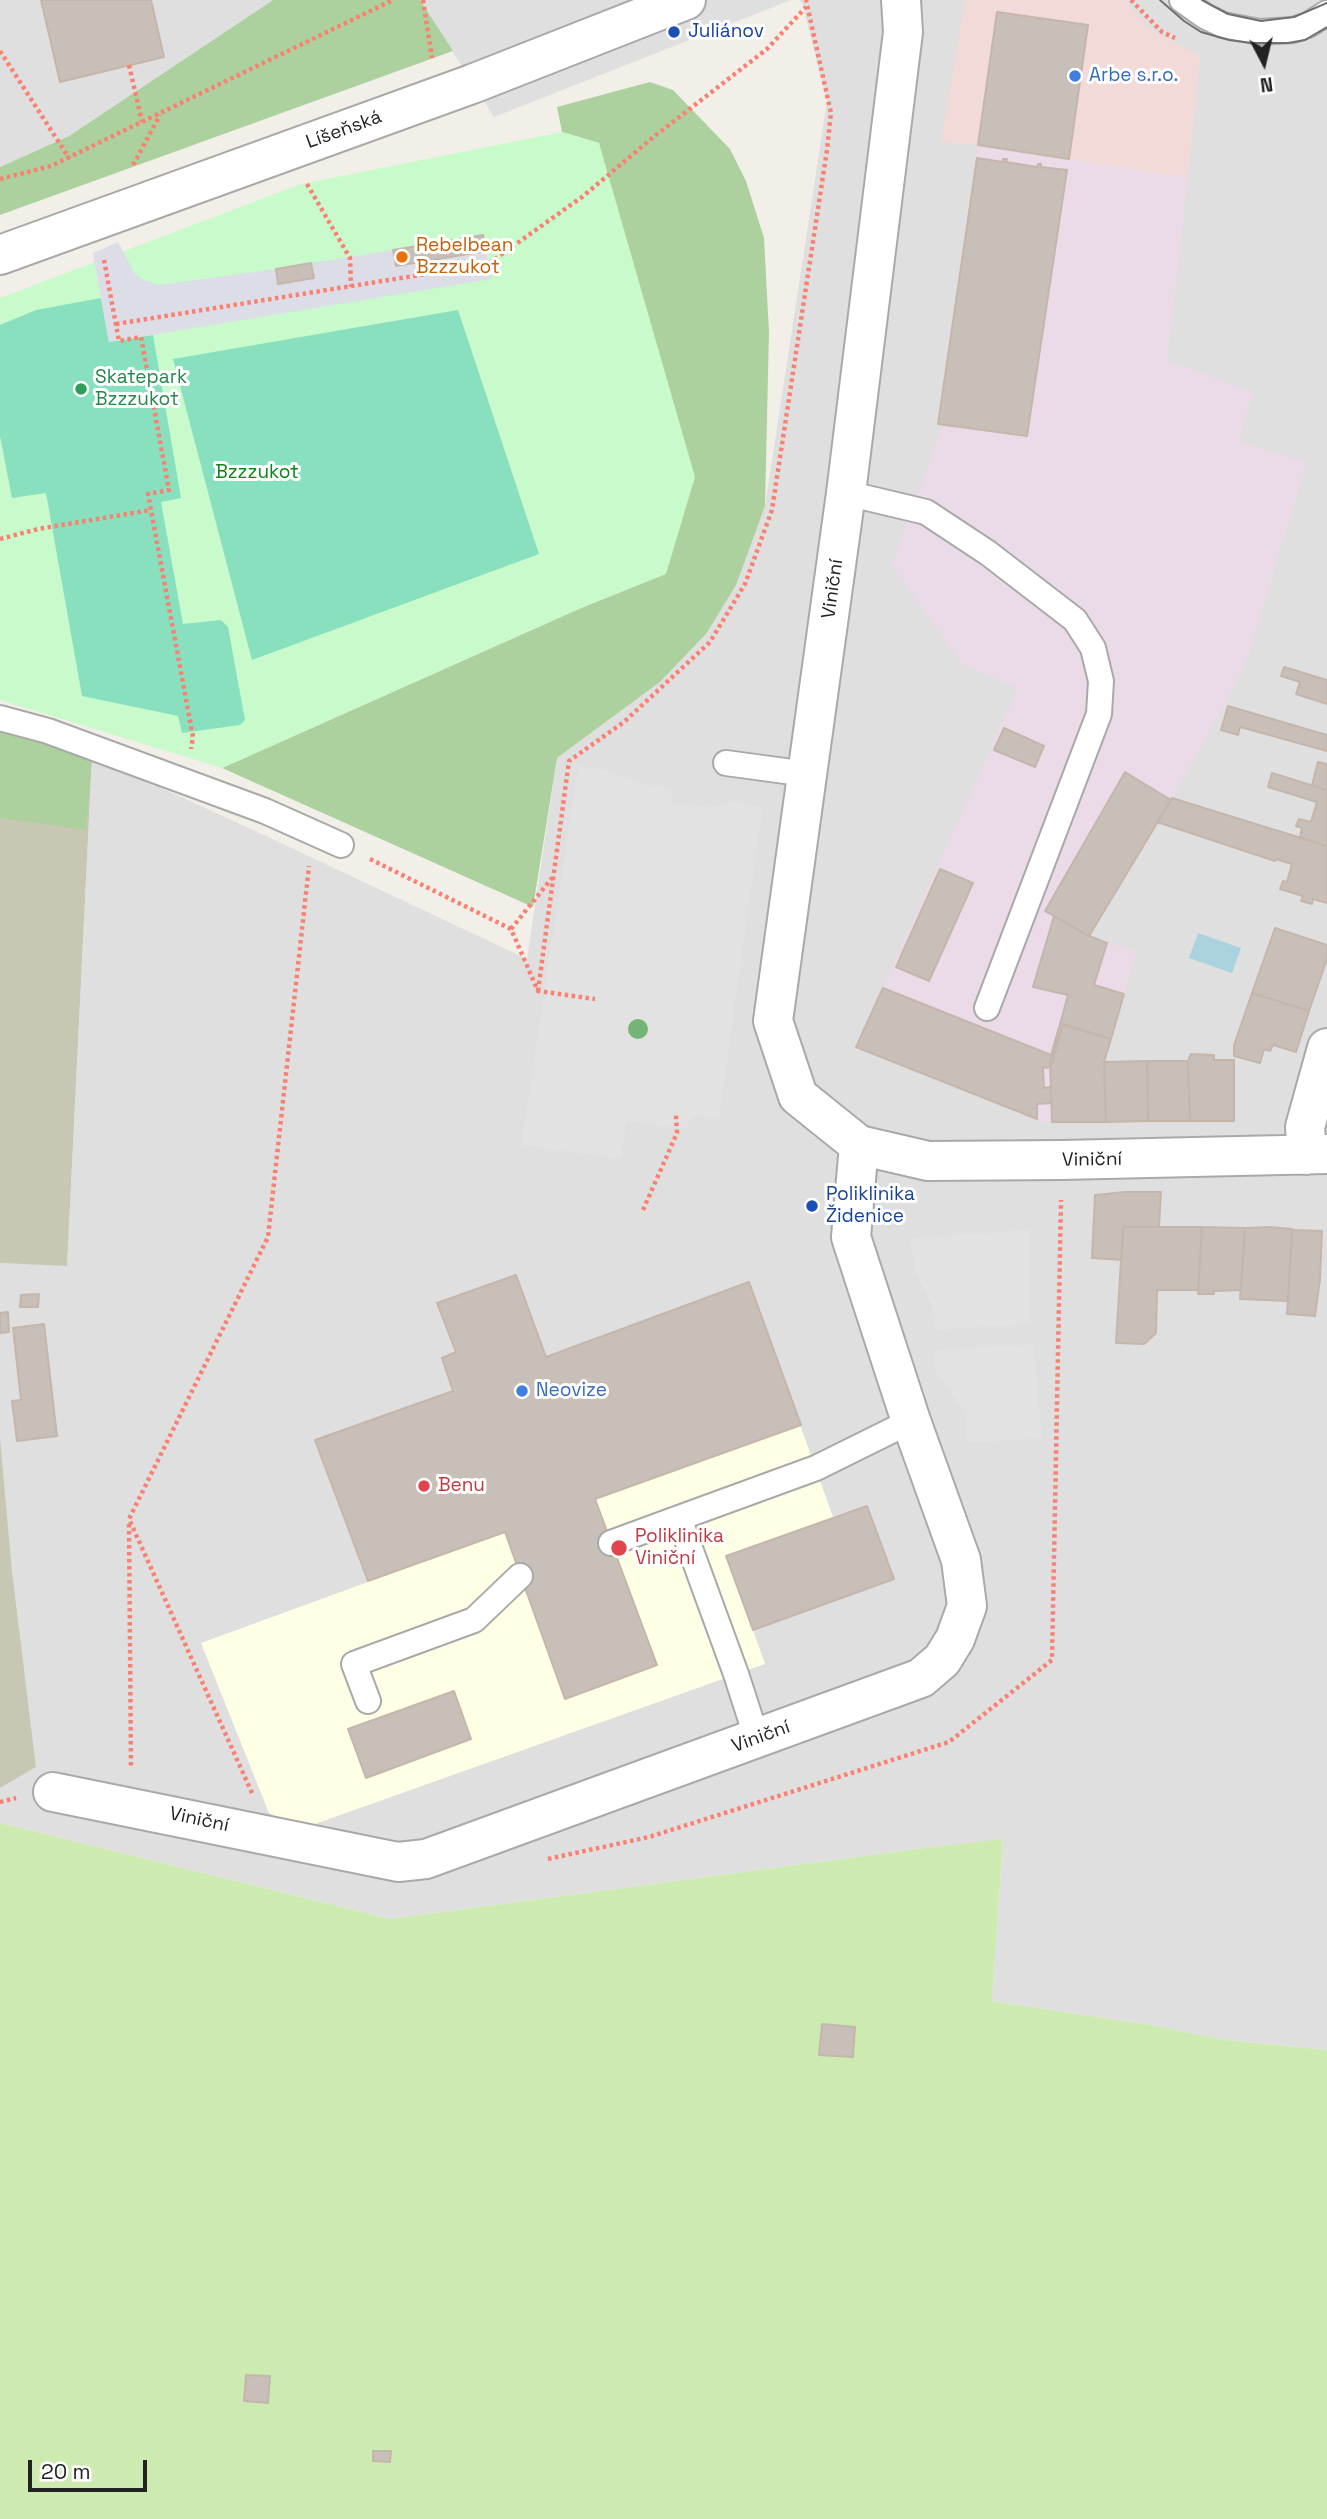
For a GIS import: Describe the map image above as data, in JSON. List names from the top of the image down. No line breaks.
{"streets":{"street":["Líšeňská","Viniční"]},"parks":["Bzzzukot"],"places":["Juliánov","Arbe s.r.o.","Rebelbean Bzzzukot","Skatepark Bzzzukot","Poliklinika Židenice","Neovize","Benu","Poliklinika Viniční"],"scale_bar":"20 m","north":"bottom"}
